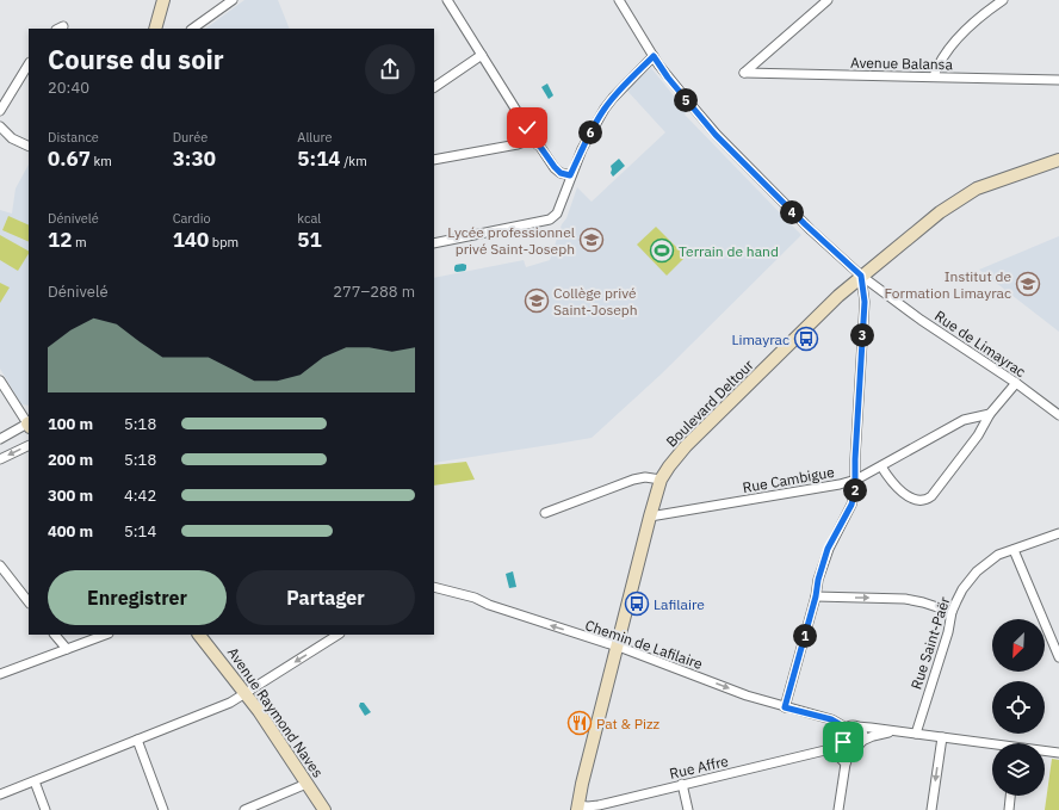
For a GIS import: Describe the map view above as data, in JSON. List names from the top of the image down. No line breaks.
{"streets":{"street":["Avenue Balansa","Rue de Limayrac","Boulevard Deltour","Rue Cambigue","Rue Saint-Paër","Chemin de Lafilaire","Avenue Raymond Naves","Rue Affre"]},"crossings":[["Rue de Limayrac","Boulevard Deltour"],["Boulevard Deltour","Rue Cambigue"],["Boulevard Deltour","Chemin de Lafilaire"],["Boulevard Deltour","Rue Affre"],["Chemin de Lafilaire","Rue Affre"]],"places":{"school or university":["Lycée professionnel privé Saint-Joseph","Institut de Formation Limayrac","Collège privé Saint-Joseph"],"sports":["Terrain de hand"],"bus stop":["Limayrac","Lafilaire"],"restaurant":["Pat & Pizz"]},"north":"bottom left","page":{"heading":["Course du soir","20:40"],"pins":["5","6","4","3","2","1"],"stats":[["Distance","0.67 km"],["Durée","3:30"],["Allure","5:14 /km"],["Dénivelé","12 m"],["Cardio","140 bpm"],["kcal","51"]],"chart":["Dénivelé","277–288 m"],"list":[{"name":"100 m","note":"5:18"},{"name":"200 m","note":"5:18"},{"name":"300 m","note":"4:42"},{"name":"400 m","note":"5:14"}],"buttons":["Enregistrer","Partager"]}}
